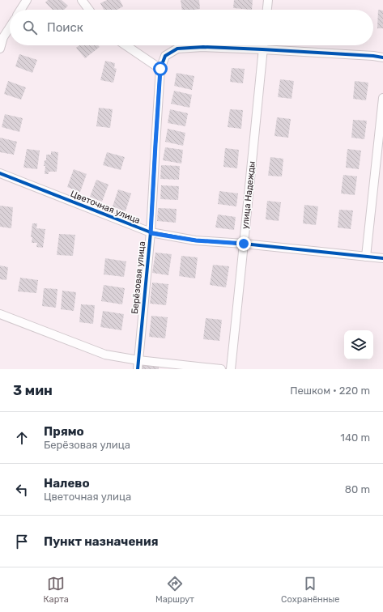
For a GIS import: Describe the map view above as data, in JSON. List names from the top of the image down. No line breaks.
{"streets":{"street":["улица Надежды","Цветочная улица","Берёзовая улица"]},"crossings":[["улица Надежды","Цветочная улица"],["улица Надежды","Берёзовая улица"],["Цветочная улица","Берёзовая улица"]],"page":{"search":"Поиск","heading":["3 мин","Пешком · 220 m"],"list":[["Прямо","Берёзовая улица","140 m"],["Налево","Цветочная улица","80 m"],"Пункт назначения"],"nav":["Карта","Маршрут","Сохранённые"]}}
